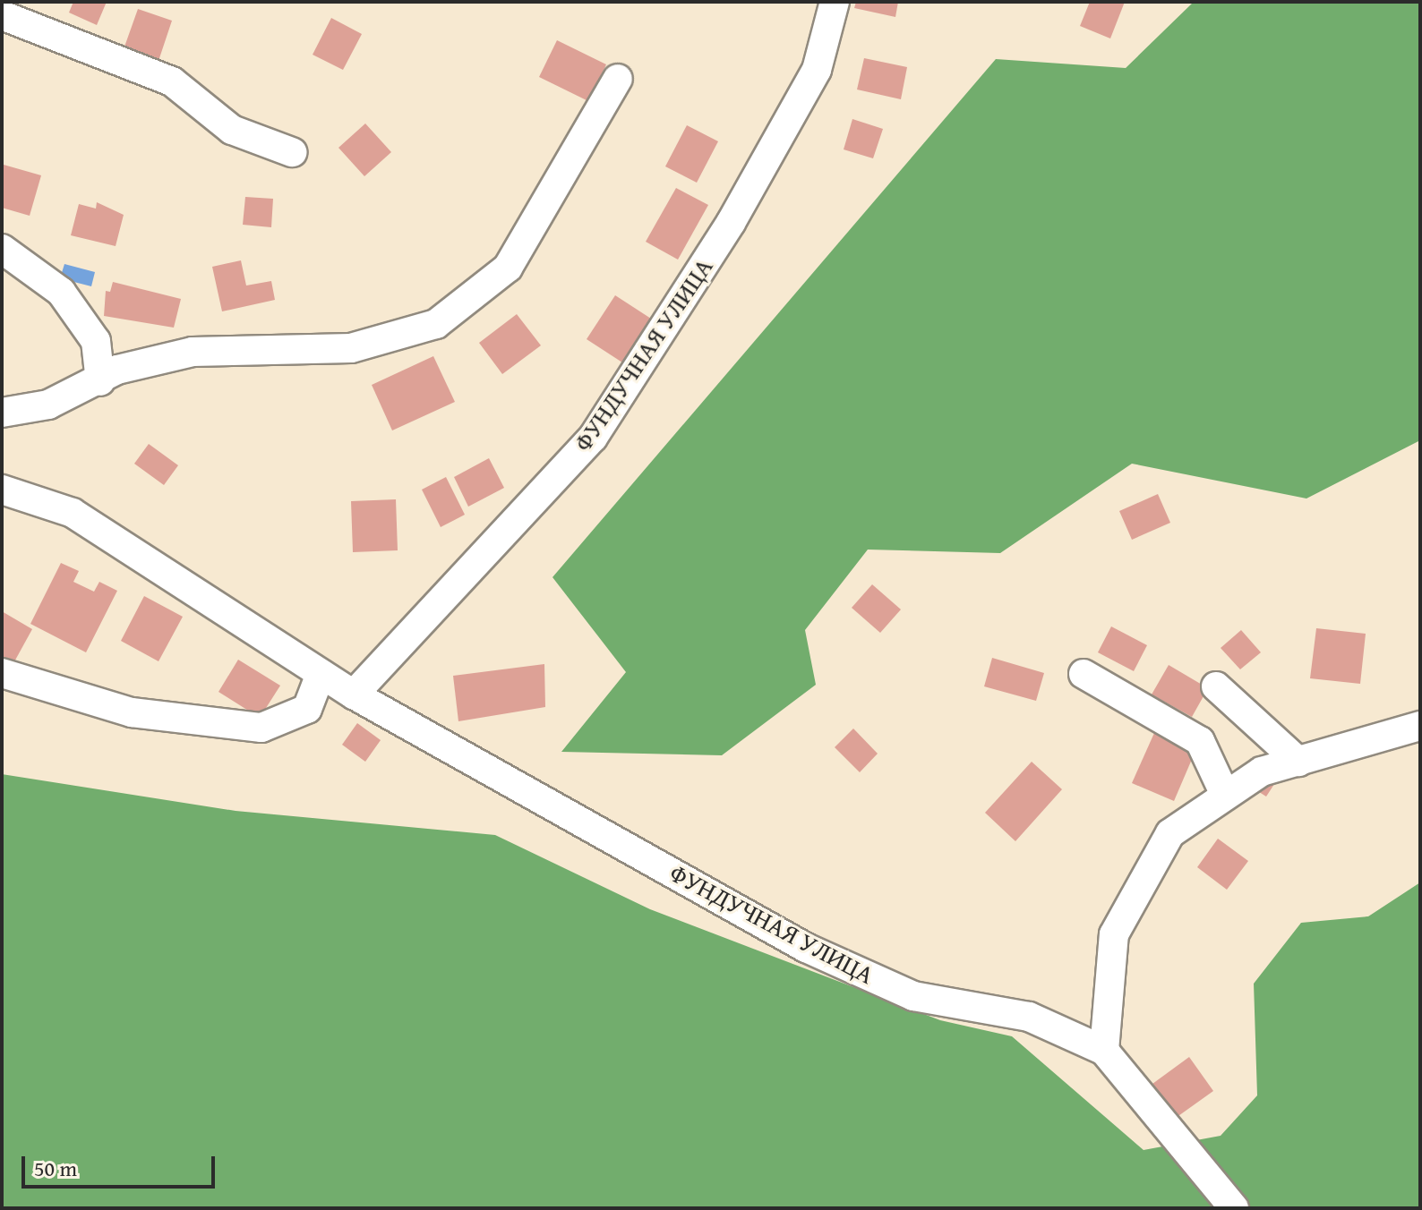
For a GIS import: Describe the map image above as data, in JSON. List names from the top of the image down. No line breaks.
{"streets":{"street":["ФУНДУЧНАЯ УЛИЦА"]},"scale_bar":"50 m"}
